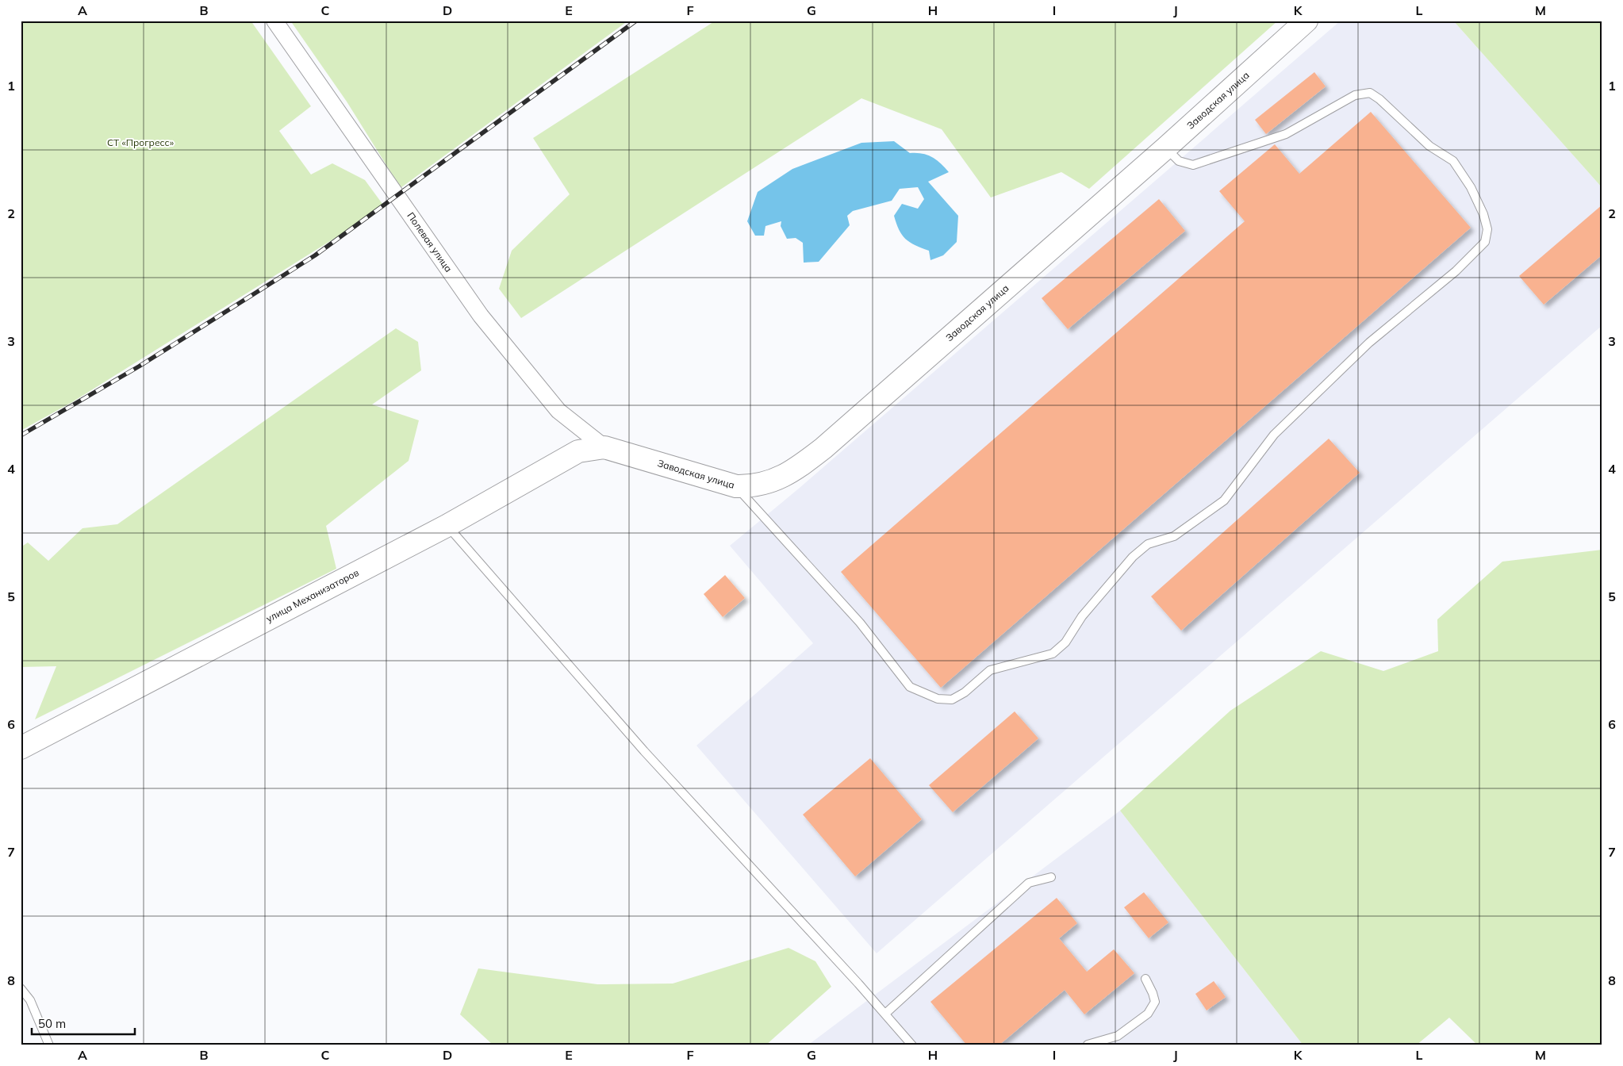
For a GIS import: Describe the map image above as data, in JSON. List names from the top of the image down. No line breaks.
{"streets":{"street":["Заводская улица","Полевая улица","улица Механизаторов"]},"crossings":[["Заводская улица","Полевая улица"],["Заводская улица","улица Механизаторов"],["Полевая улица","улица Механизаторов"]],"parks":["СТ «Прогресс»"],"scale_bar":"50 m","grid":{"columns":["A","B","C","D","E","F","G","H","I","J","K","L","M"],"rows":["1","2","3","4","5","6","7","8"]}}
